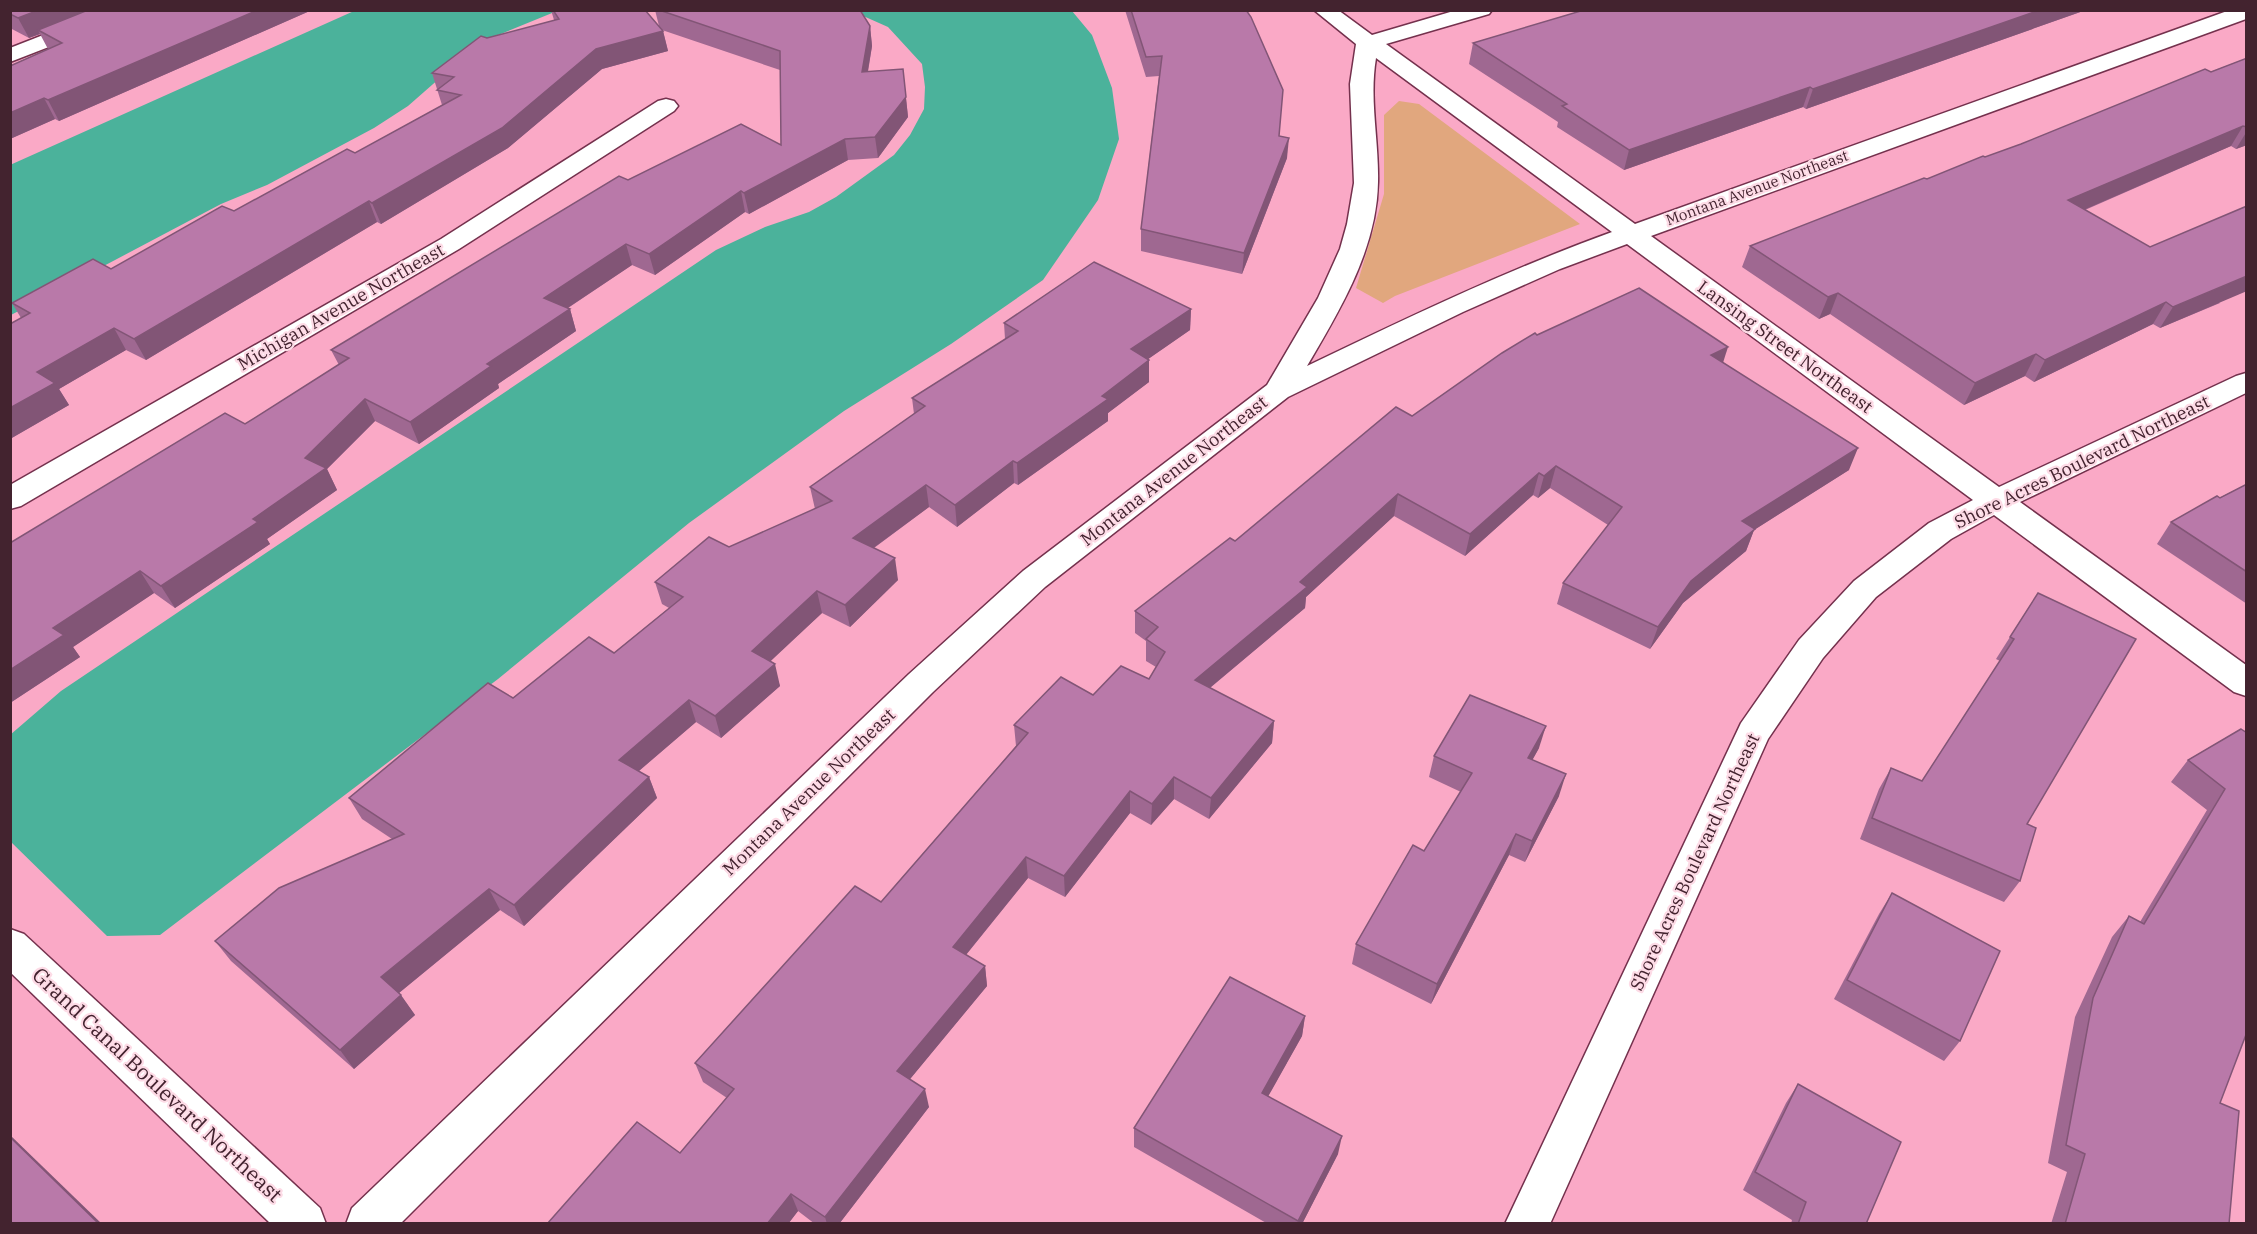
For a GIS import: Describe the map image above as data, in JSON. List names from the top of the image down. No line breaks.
{"streets":{"street":["Montana Avenue Northeast","Michigan Avenue Northeast","Lansing Street Northeast","Shore Acres Boulevard Northeast","Grand Canal Boulevard Northeast"]},"crossings":[["Montana Avenue Northeast","Lansing Street Northeast"],["Lansing Street Northeast","Shore Acres Boulevard Northeast"]]}
